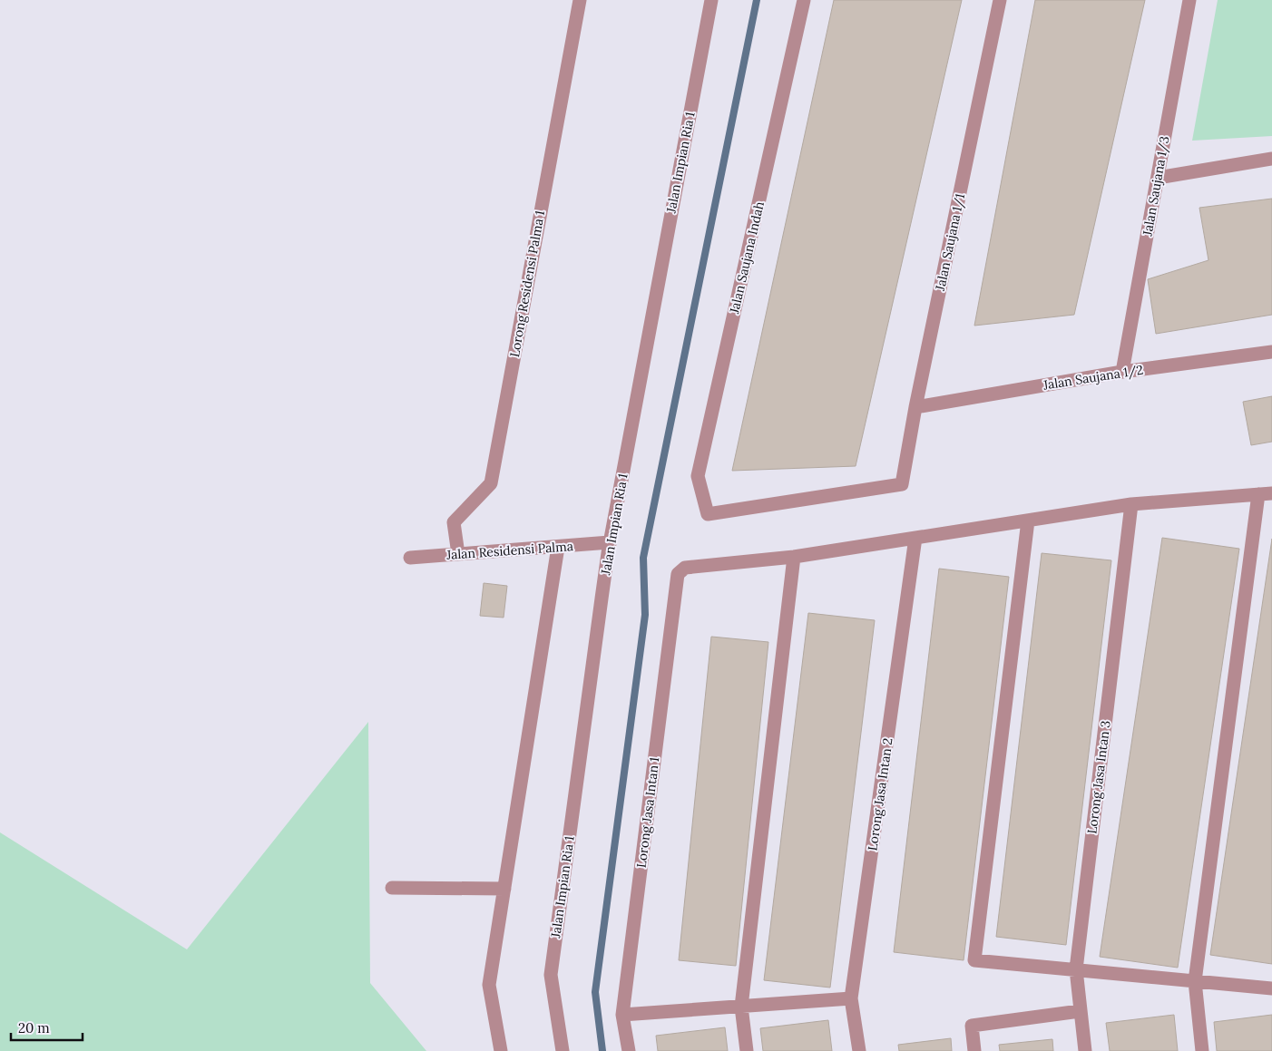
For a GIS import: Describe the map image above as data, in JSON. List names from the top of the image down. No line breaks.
{"streets":{"street":["Jalan Impian Ria 1","Jalan Saujana 1/3","Jalan Saujana 1/1","Jalan Saujana Indah","Lorong Residensi Palma 1","Jalan Saujana 1/2","Jalan Residensi Palma","Lorong Jasa Intan 3","Lorong Jasa Intan 2","Lorong Jasa Intan 1"]},"crossings":[["Jalan Impian Ria 1","Jalan Residensi Palma"],["Jalan Saujana 1/3","Jalan Saujana 1/2"],["Jalan Saujana 1/1","Jalan Saujana Indah"],["Jalan Saujana 1/1","Jalan Saujana 1/2"],["Lorong Residensi Palma 1","Jalan Residensi Palma"]],"scale_bar":"20 m"}
